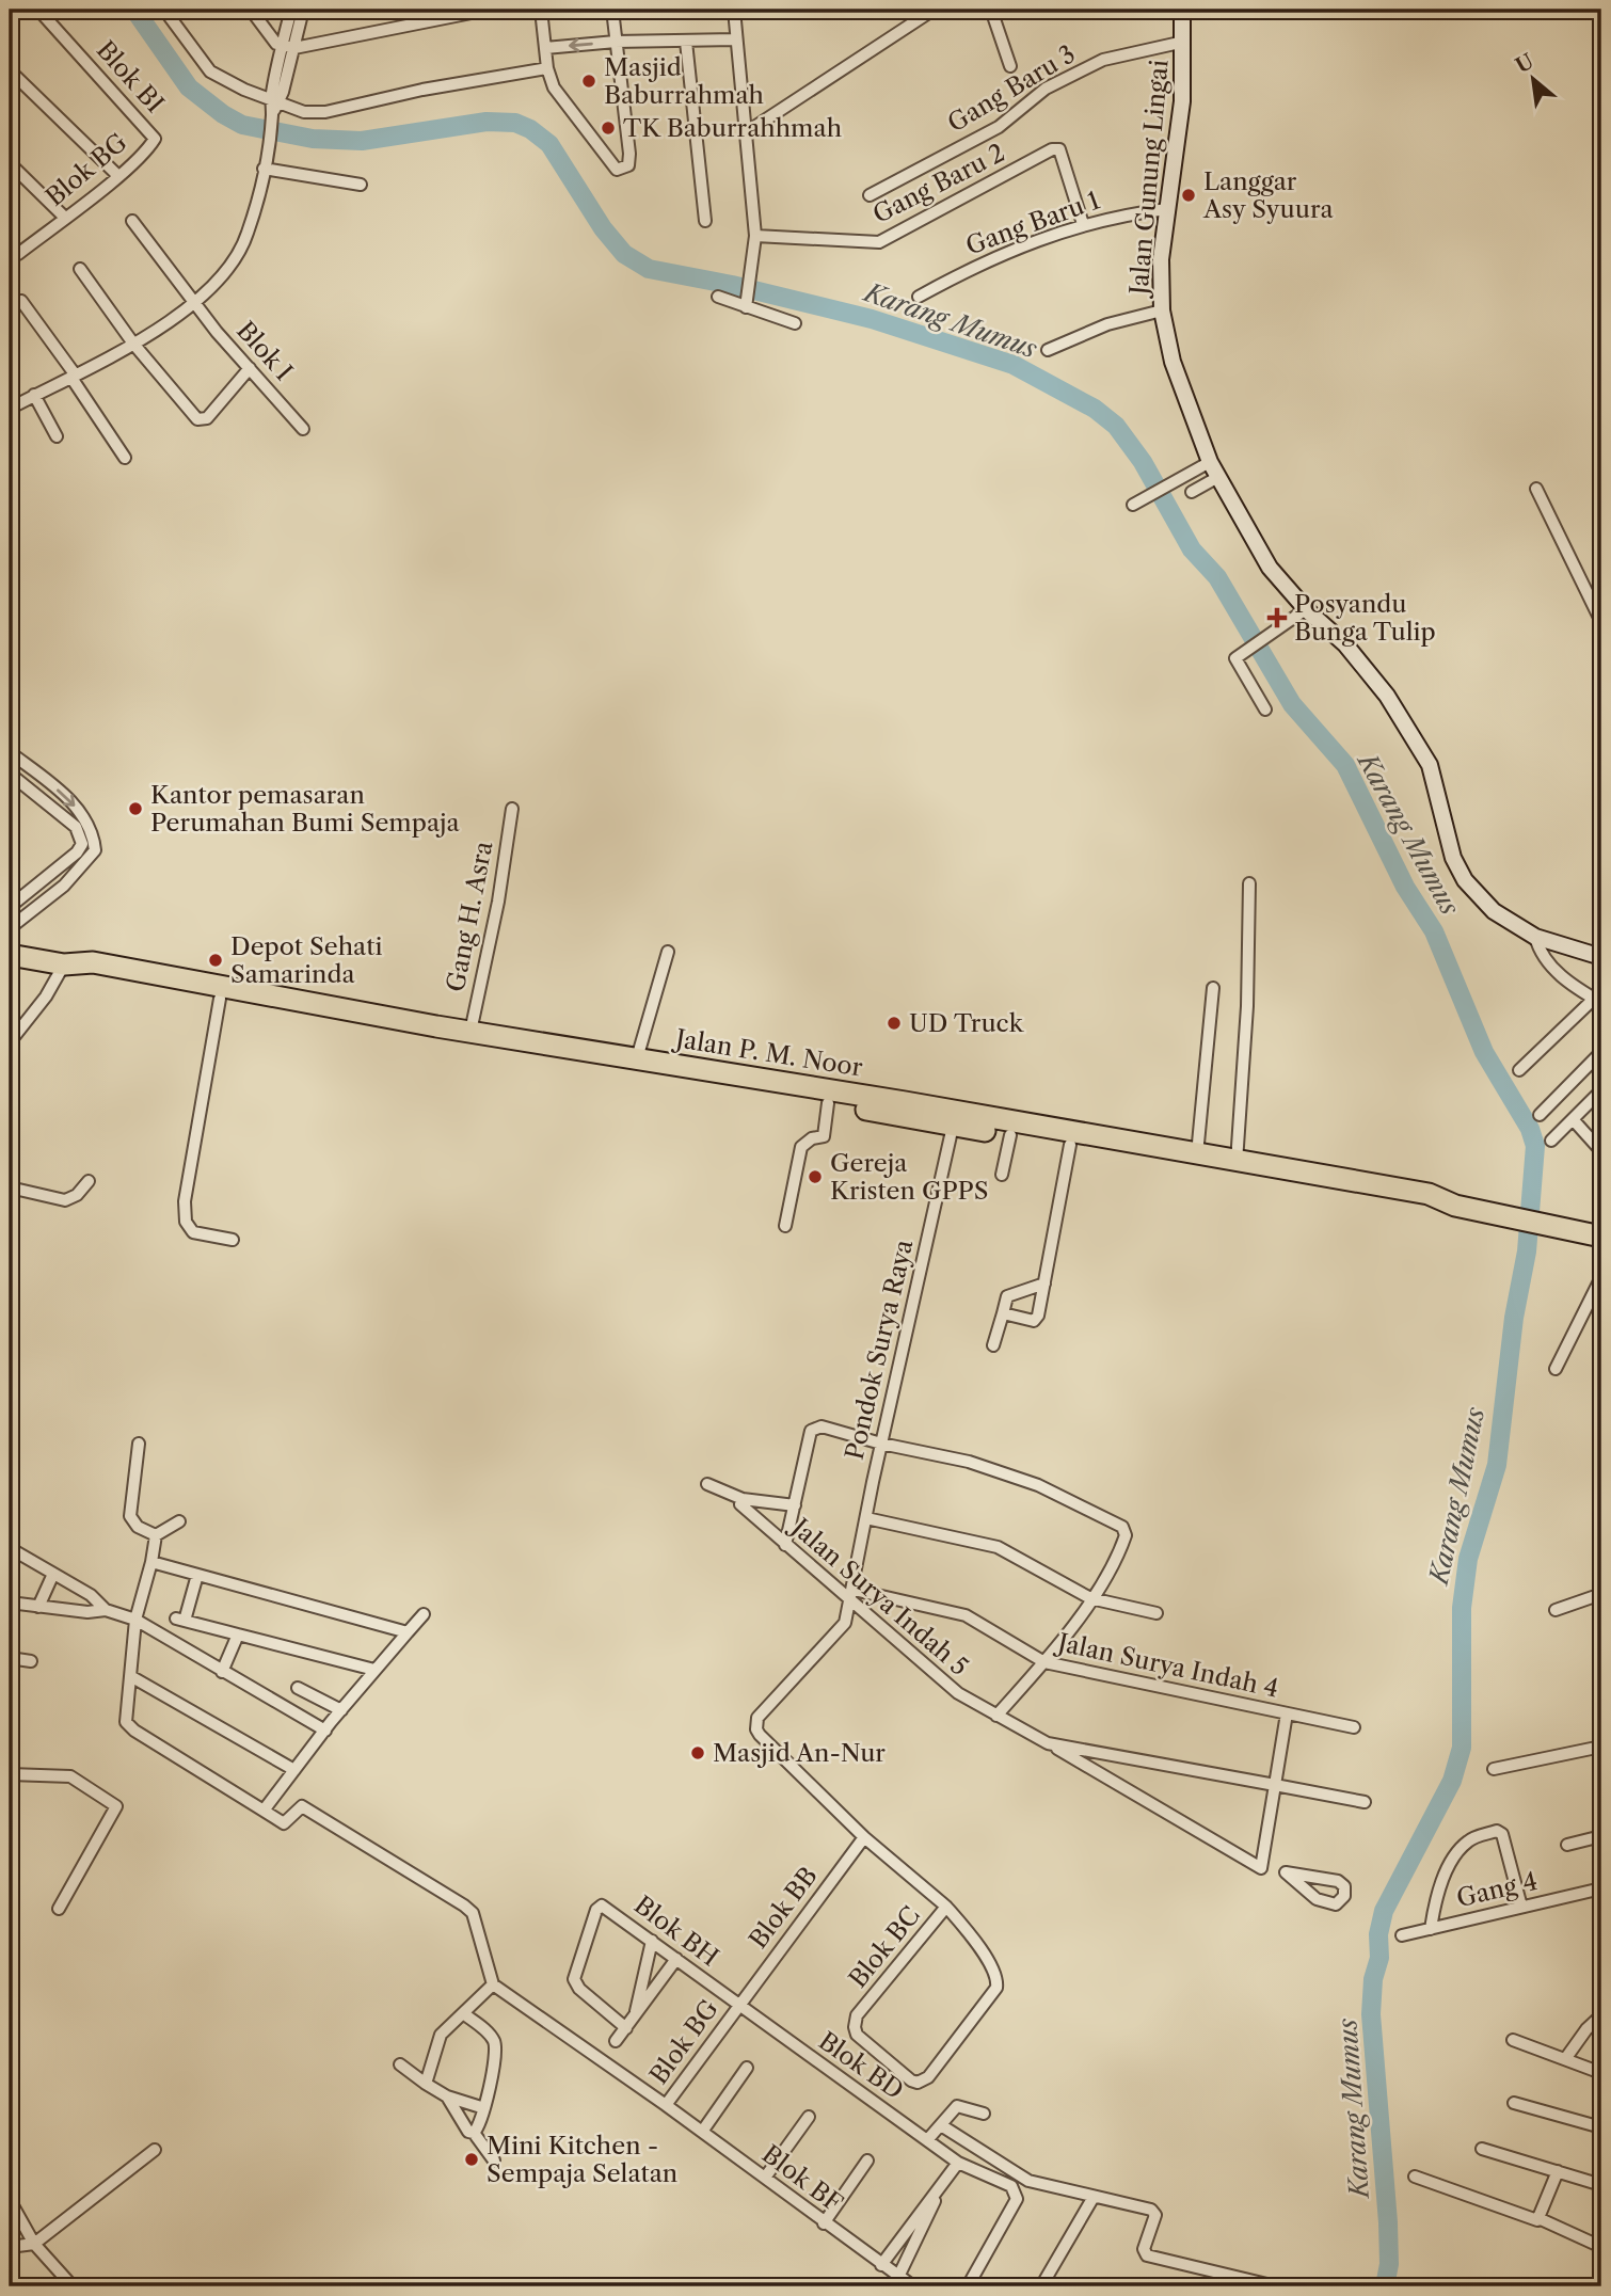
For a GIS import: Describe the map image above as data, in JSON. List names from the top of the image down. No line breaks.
{"streets":{"highway":["Jalan P. M. Noor"],"street":["Blok BI","Gang Baru 3","Blok BG","Jalan Gunung Lingai","Gang Baru 2","Gang Baru 1","Blok I","Gang H. Asra","Pondok Surya Raya","Jalan Surya Indah 5","Jalan Surya Indah 4","Gang 4","Blok BB","Blok BH","Blok BC","Blok BD","Blok BF"]},"crossings":[["Blok BI","Blok BG"],["Gang Baru 3","Jalan Gunung Lingai"],["Blok BG","Blok BB"],["Blok BG","Blok BH"],["Blok BG","Blok BD"],["Blok BG","Blok BF"],["Jalan Gunung Lingai","Gang Baru 1"],["Gang Baru 2","Gang Baru 1"],["Gang H. Asra","Jalan P. M. Noor"],["Jalan P. M. Noor","Pondok Surya Raya"],["Pondok Surya Raya","Jalan Surya Indah 5"],["Pondok Surya Raya","Jalan Surya Indah 4"],["Pondok Surya Raya","Blok BC"],["Jalan Surya Indah 5","Jalan Surya Indah 4"],["Jalan Surya Indah 5","Blok BC"],["Jalan Surya Indah 4","Blok BC"],["Blok BB","Blok BH"],["Blok BB","Blok BC"],["Blok BB","Blok BD"],["Blok BH","Blok BD"]],"water":["Karang Mumus"],"places":{"other":["Masjid Baburrahmah","TK Baburrahhmah","Langgar Asy Syuura","Kantor pemasaran Perumahan Bumi Sempaja","Depot Sehati Samarinda","UD Truck","Gereja Kristen GPPS","Masjid An-Nur","Mini Kitchen - Sempaja Selatan"],"health":["Posyandu Bunga Tulip"]},"north":"top left"}
